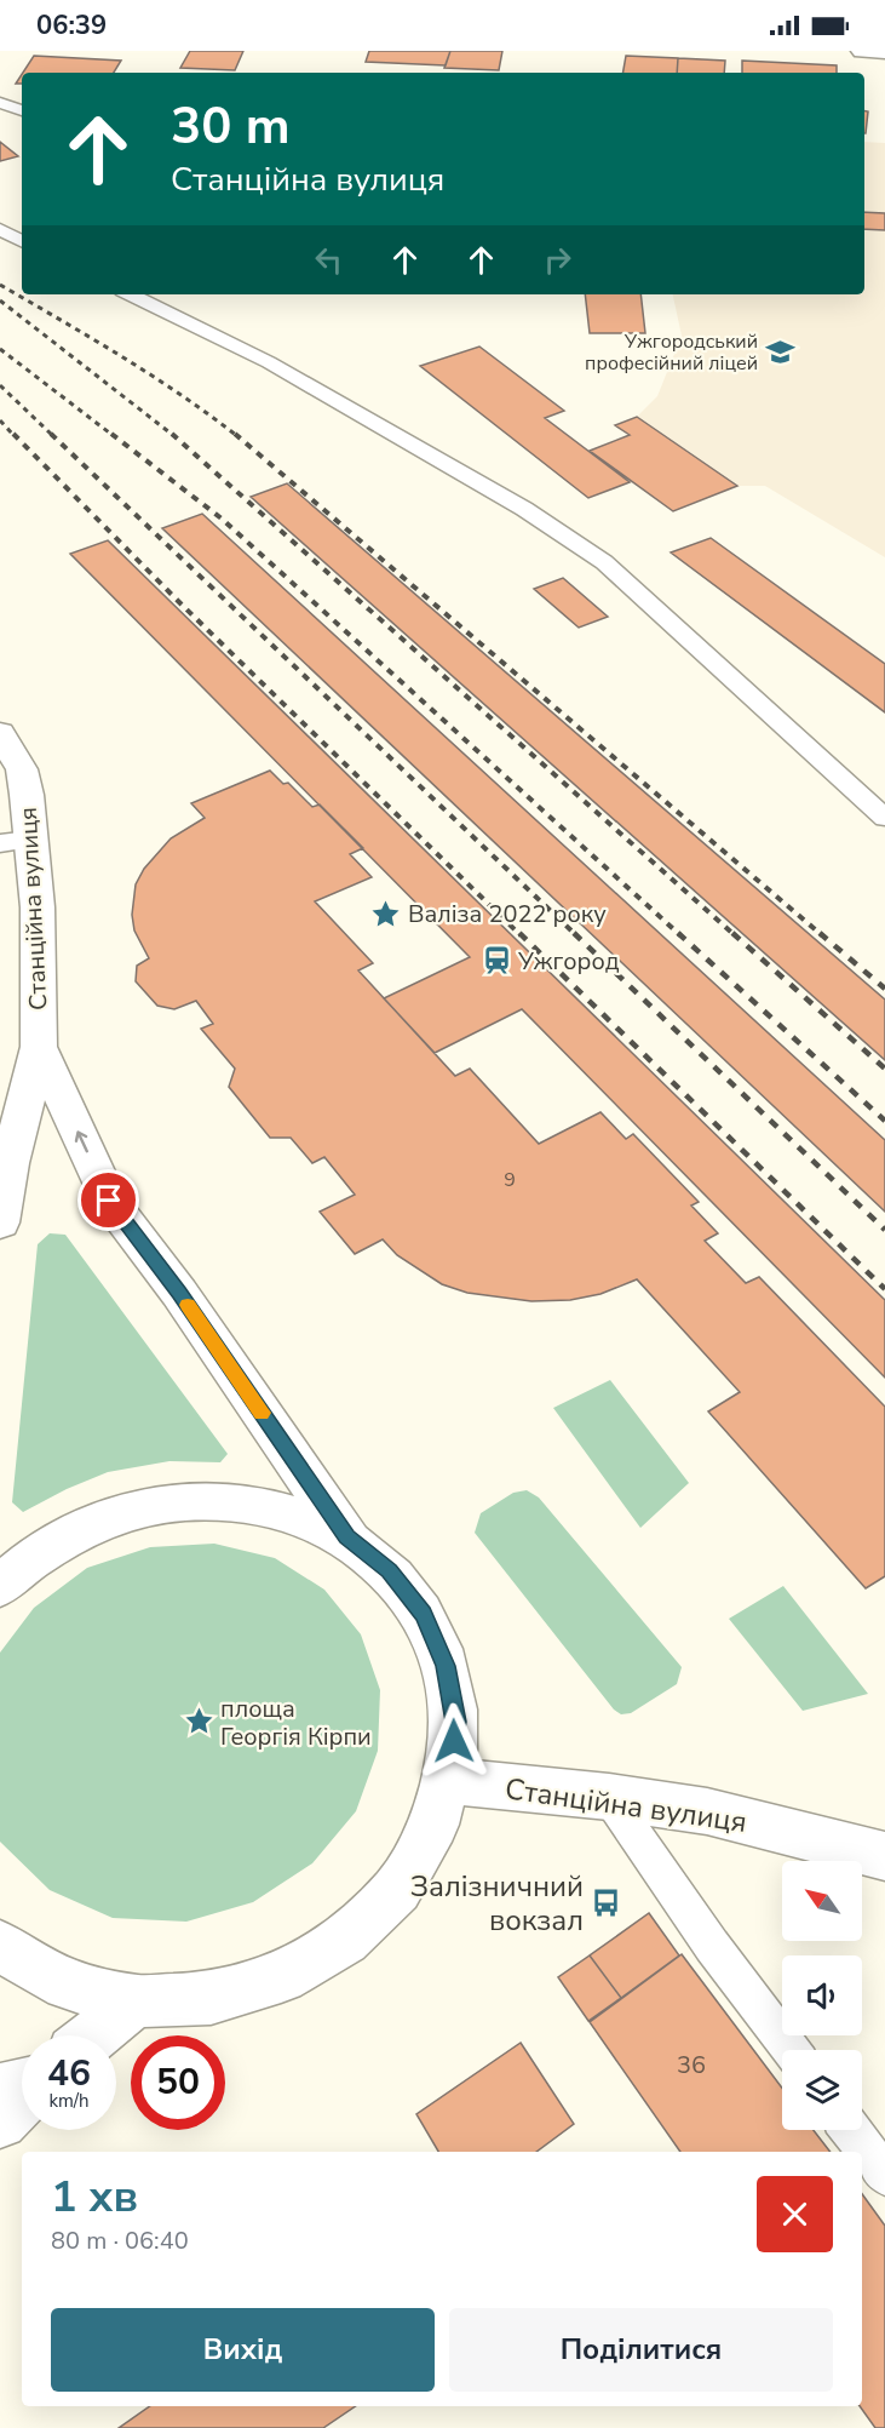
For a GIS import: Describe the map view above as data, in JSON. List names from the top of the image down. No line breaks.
{"streets":{"main road":["Станційна вулиця"]},"one_way":["Станційна вулиця"],"places":{"school or university":["Ужгородський професійний ліцей"],"place":["Валіза 2022 року","площа Георгія Кірпи"],"station":["Ужгород"],"bus stop":["Залізничний вокзал"]},"house_numbers":["9","36"],"north":"top left","page":{"status":"06:39","turn":["30 m","Станційна вулиця"],"speed":"46 km/h","limit":"50","heading":["1 хв","80 m · 06:40"],"buttons":["Вихід","Поділитися"]}}
